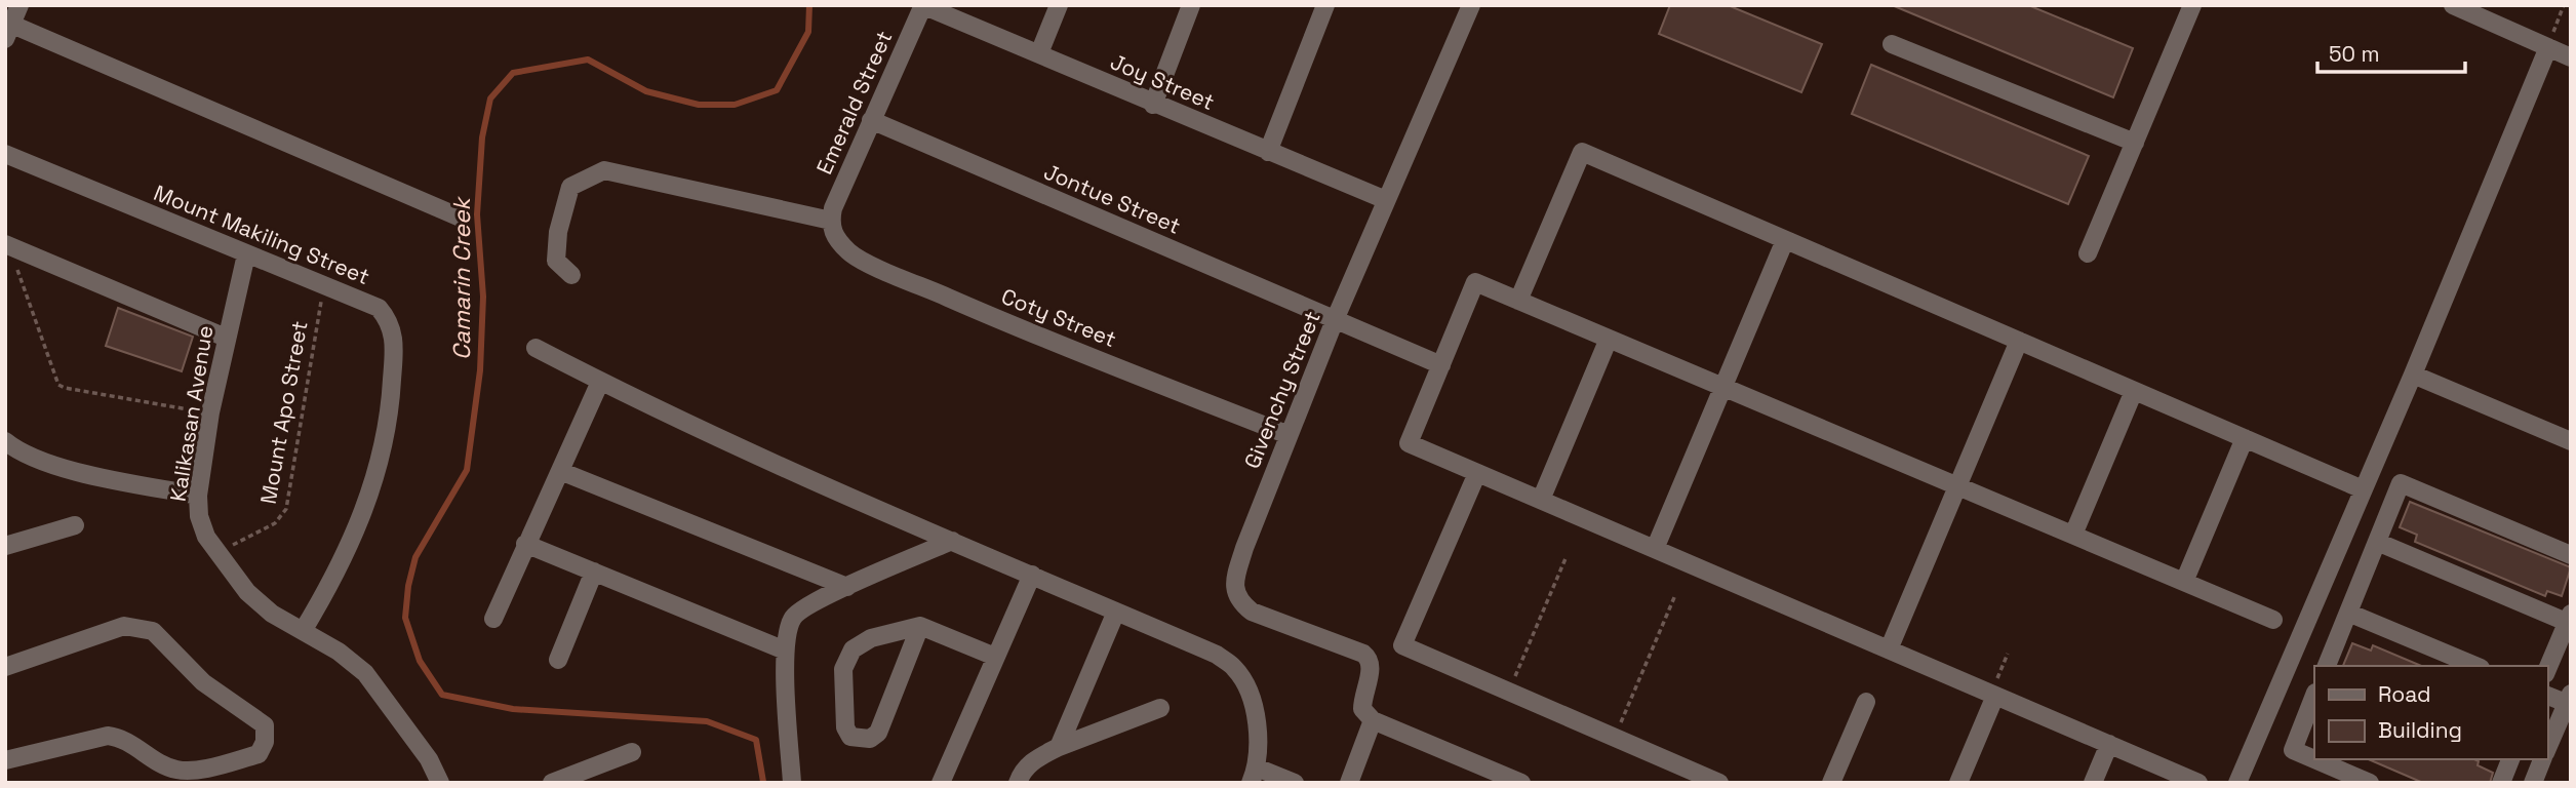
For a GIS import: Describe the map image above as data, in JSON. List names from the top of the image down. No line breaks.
{"streets":{"street":["Joy Street","Emerald Street","Jontue Street","Mount Makiling Street","Coty Street","Givenchy Street","Kalikasan Avenue"],"path":["Mount Apo Street"]},"crossings":[["Joy Street","Emerald Street"],["Joy Street","Givenchy Street"],["Emerald Street","Jontue Street"],["Emerald Street","Coty Street"],["Jontue Street","Givenchy Street"],["Mount Makiling Street","Mount Apo Street"],["Mount Makiling Street","Kalikasan Avenue"],["Coty Street","Givenchy Street"],["Mount Apo Street","Kalikasan Avenue"]],"water":["Camarin Creek"],"legend":["Road","Building"],"scale_bar":"50 m"}
